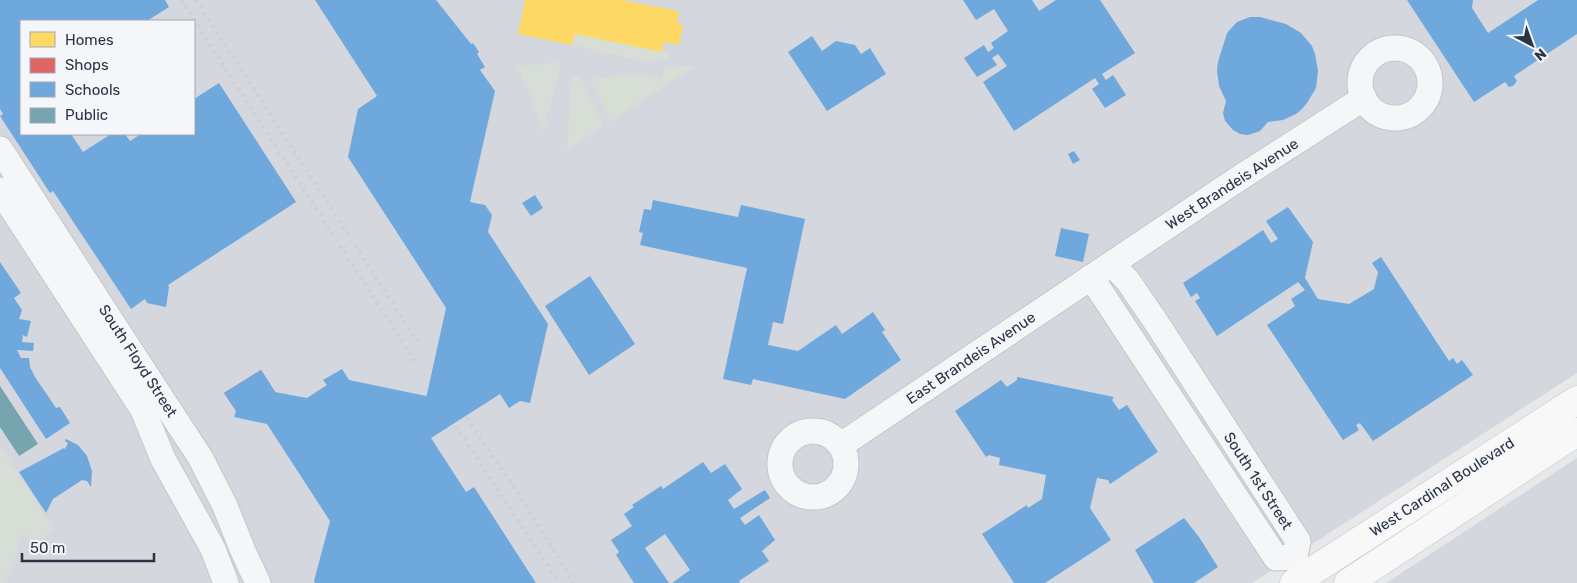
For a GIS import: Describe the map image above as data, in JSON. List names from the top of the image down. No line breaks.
{"streets":{"main road":["West Cardinal Boulevard"],"street":["West Brandeis Avenue","East Brandeis Avenue","South Floyd Street","South 1st Street"]},"crossings":[["West Brandeis Avenue","East Brandeis Avenue"],["West Brandeis Avenue","South 1st Street"],["East Brandeis Avenue","South 1st Street"],["South 1st Street","West Cardinal Boulevard"]],"legend":["Homes","Shops","Schools","Public"],"scale_bar":"50 m","north":"bottom right"}
